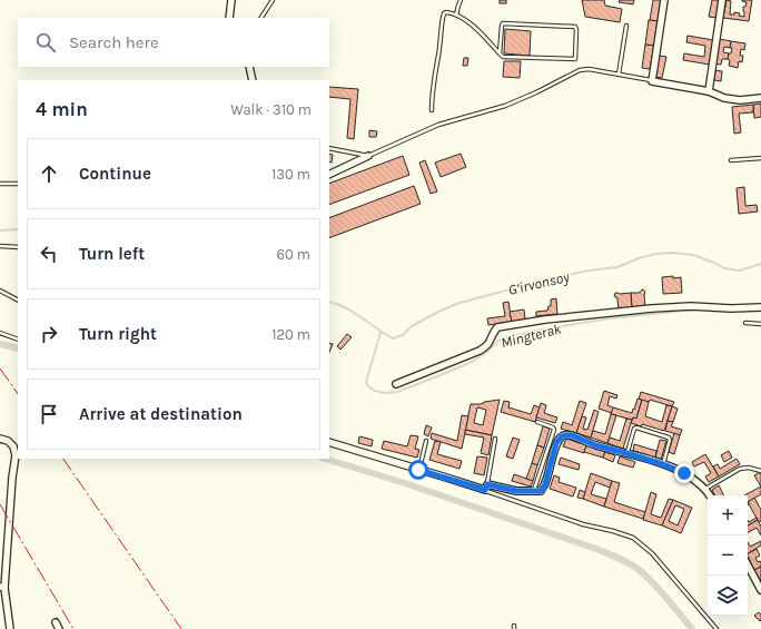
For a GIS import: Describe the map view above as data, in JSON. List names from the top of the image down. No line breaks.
{"water":["G‘irvonsoy","Mingterak"],"page":{"search":"Search here","heading":["4 min","Walk · 310 m"],"list":[["Continue","130 m"],["Turn left","60 m"],["Turn right","120 m"],"Arrive at destination"],"map_buttons":["+","−"]}}
